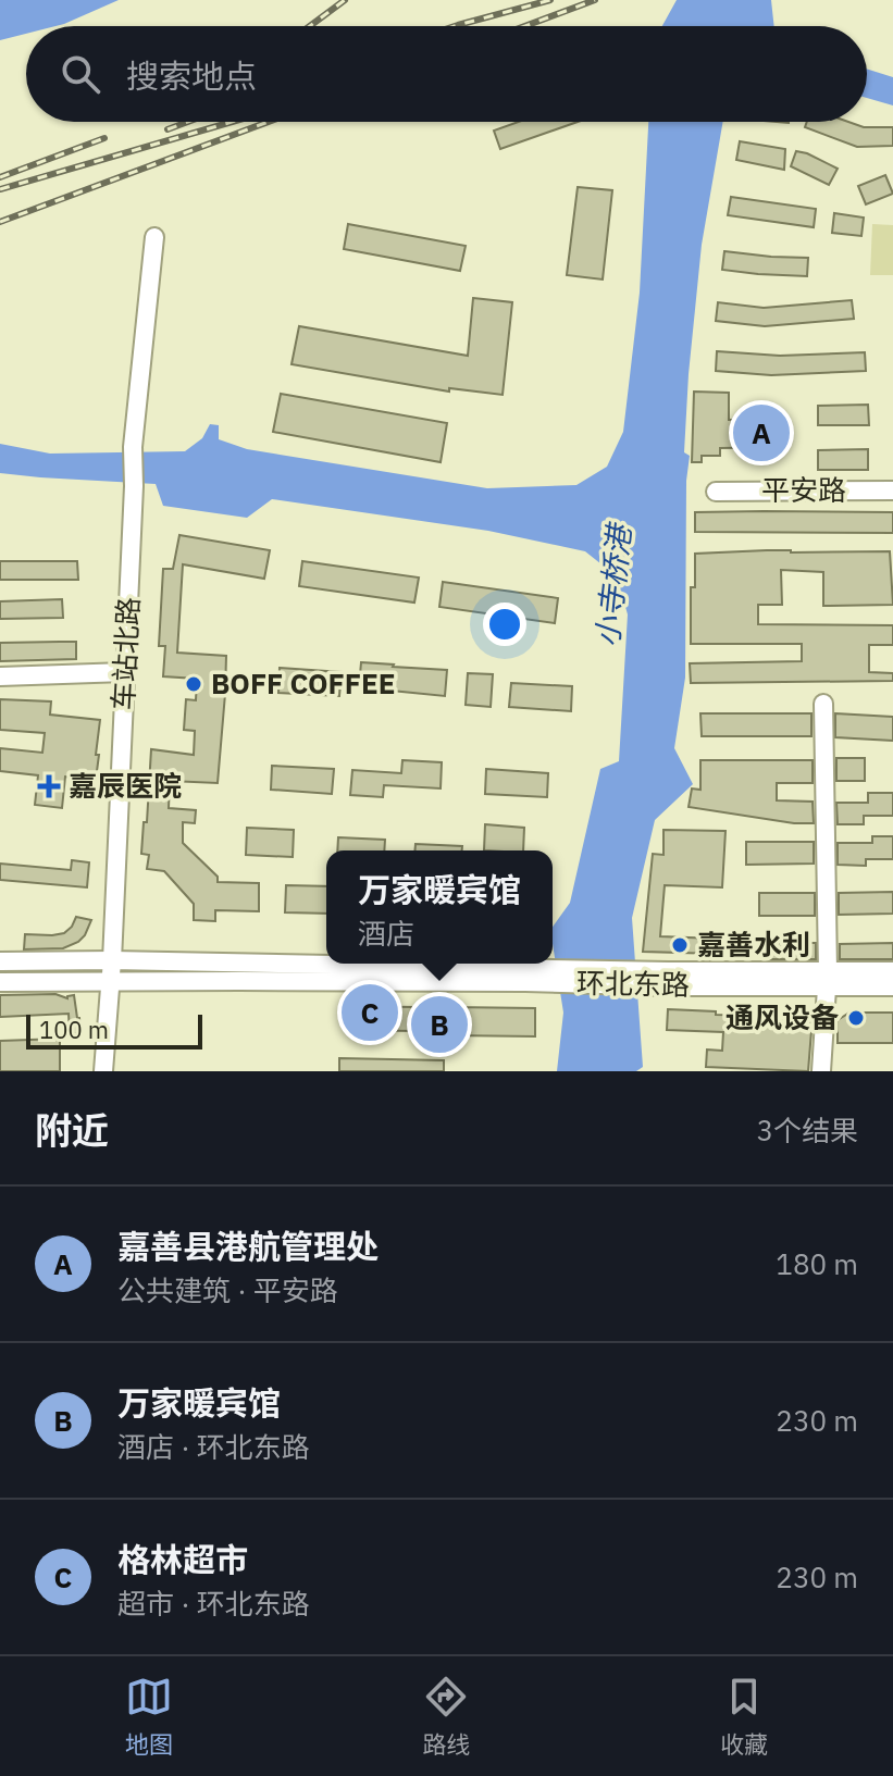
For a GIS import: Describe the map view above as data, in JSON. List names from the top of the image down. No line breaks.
{"streets":{"street":["平安路","车站北路","环北东路"]},"crossings":[["车站北路","环北东路"]],"water":["小寺桥港"],"places":{"other":["BOFF COFFEE","嘉善水利","通风设备"],"health":["嘉辰医院"]},"scale_bar":"100 m","page":{"search":"搜索地点","pins":["A","C","B"],"popup":["万家暖宾馆","酒店"],"scale":"100 m","heading":["附近","3个结果"],"list":[{"mark":"A","name":"嘉善县港航管理处","note":"公共建筑 · 平安路","value":"180 m"},{"mark":"B","name":"万家暖宾馆","note":"酒店 · 环北东路","value":"230 m"},{"mark":"C","name":"格林超市","note":"超市 · 环北东路","value":"230 m"}],"nav":["地图","路线","收藏"]}}
